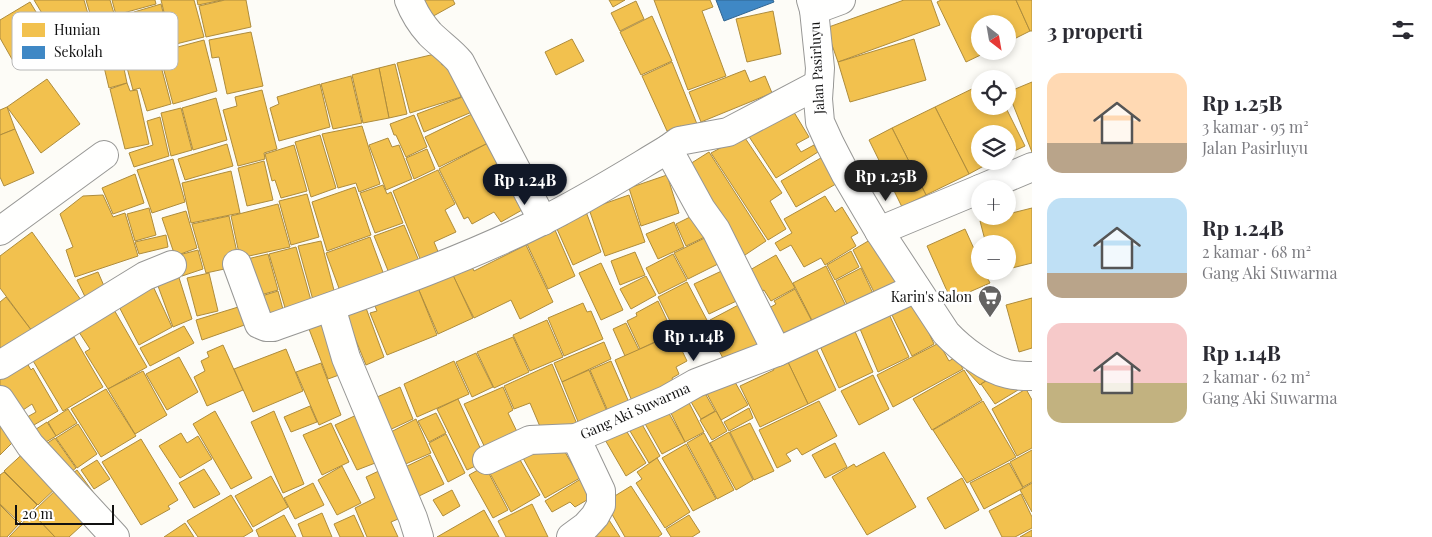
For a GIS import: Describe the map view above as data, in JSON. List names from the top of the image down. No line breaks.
{"streets":{"street":["Jalan Pasirluyu","Gang Aki Suwarma"]},"crossings":[["Jalan Pasirluyu","Gang Aki Suwarma"]],"places":{"supermarket":["Karin's Salon"]},"legend":["Hunian","Sekolah"],"scale_bar":"20 m","north":"bottom right","page":{"heading":"3 properti","map_buttons":["+","−"],"list":[{"name":"Rp 1.25B","note":"3 kamar · 95 m² · Jalan Pasirluyu"},{"name":"Rp 1.24B","note":"2 kamar · 68 m² · Gang Aki Suwarma"},{"name":"Rp 1.14B","note":"2 kamar · 62 m² · Gang Aki Suwarma"}],"price":["Rp 1.25B","Rp 1.24B","Rp 1.14B"],"scale":"20 m"}}
